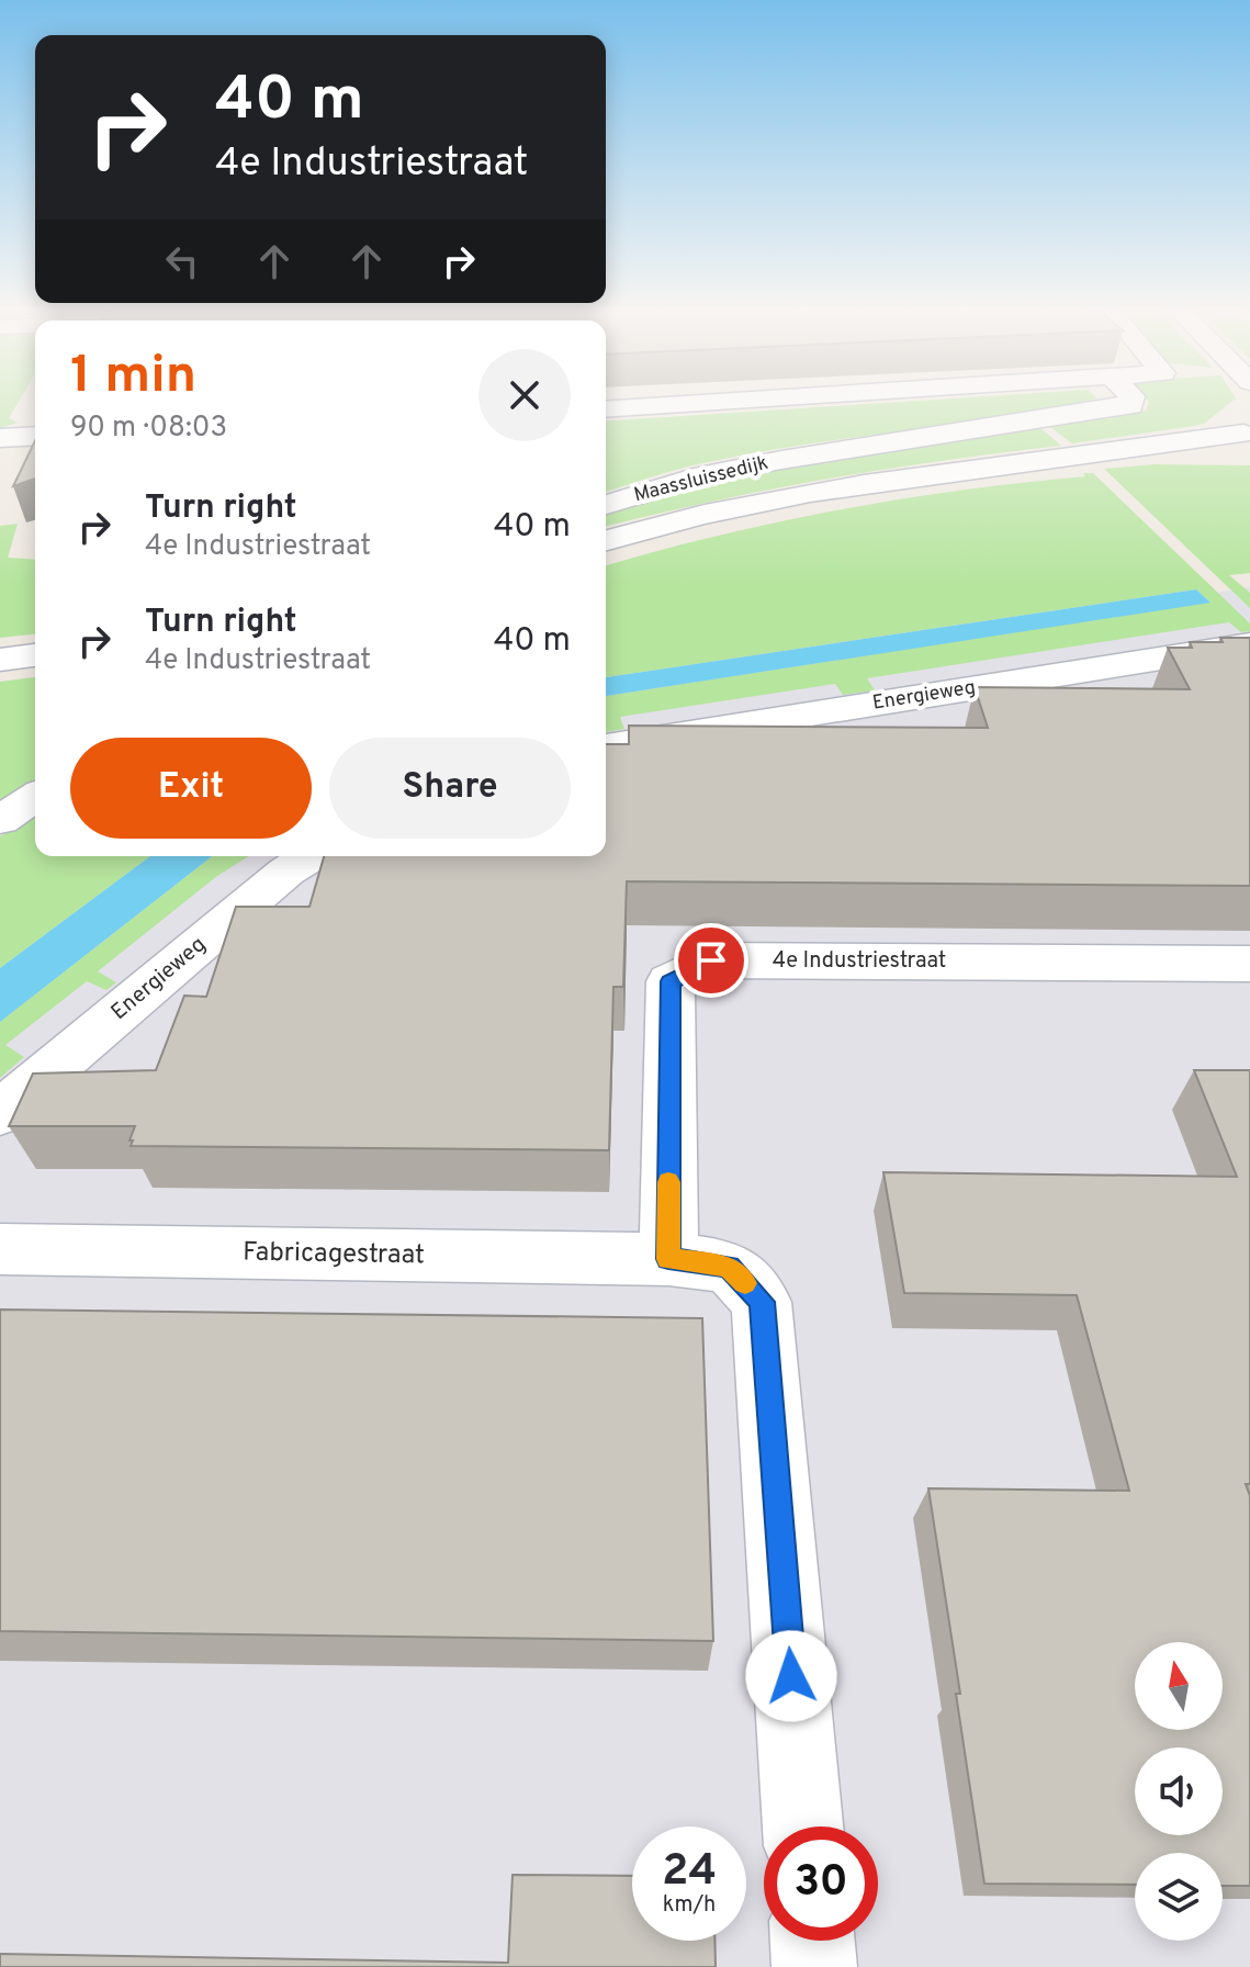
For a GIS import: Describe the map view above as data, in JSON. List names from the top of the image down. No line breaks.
{"streets":{"street":["Maassluissedijk","Energieweg","4e Industriestraat","Fabricagestraat"]},"crossings":[["4e Industriestraat","Fabricagestraat"]],"north":"top","page":{"turn":["40 m","4e Industriestraat"],"heading":["1 min","90 m · 08:03"],"list":[{"name":"Turn right","note":"4e Industriestraat","value":"40 m"},{"name":"Turn right","note":"4e Industriestraat","value":"40 m"}],"buttons":["Exit","Share"],"speed":"24 km/h","limit":"30"}}
